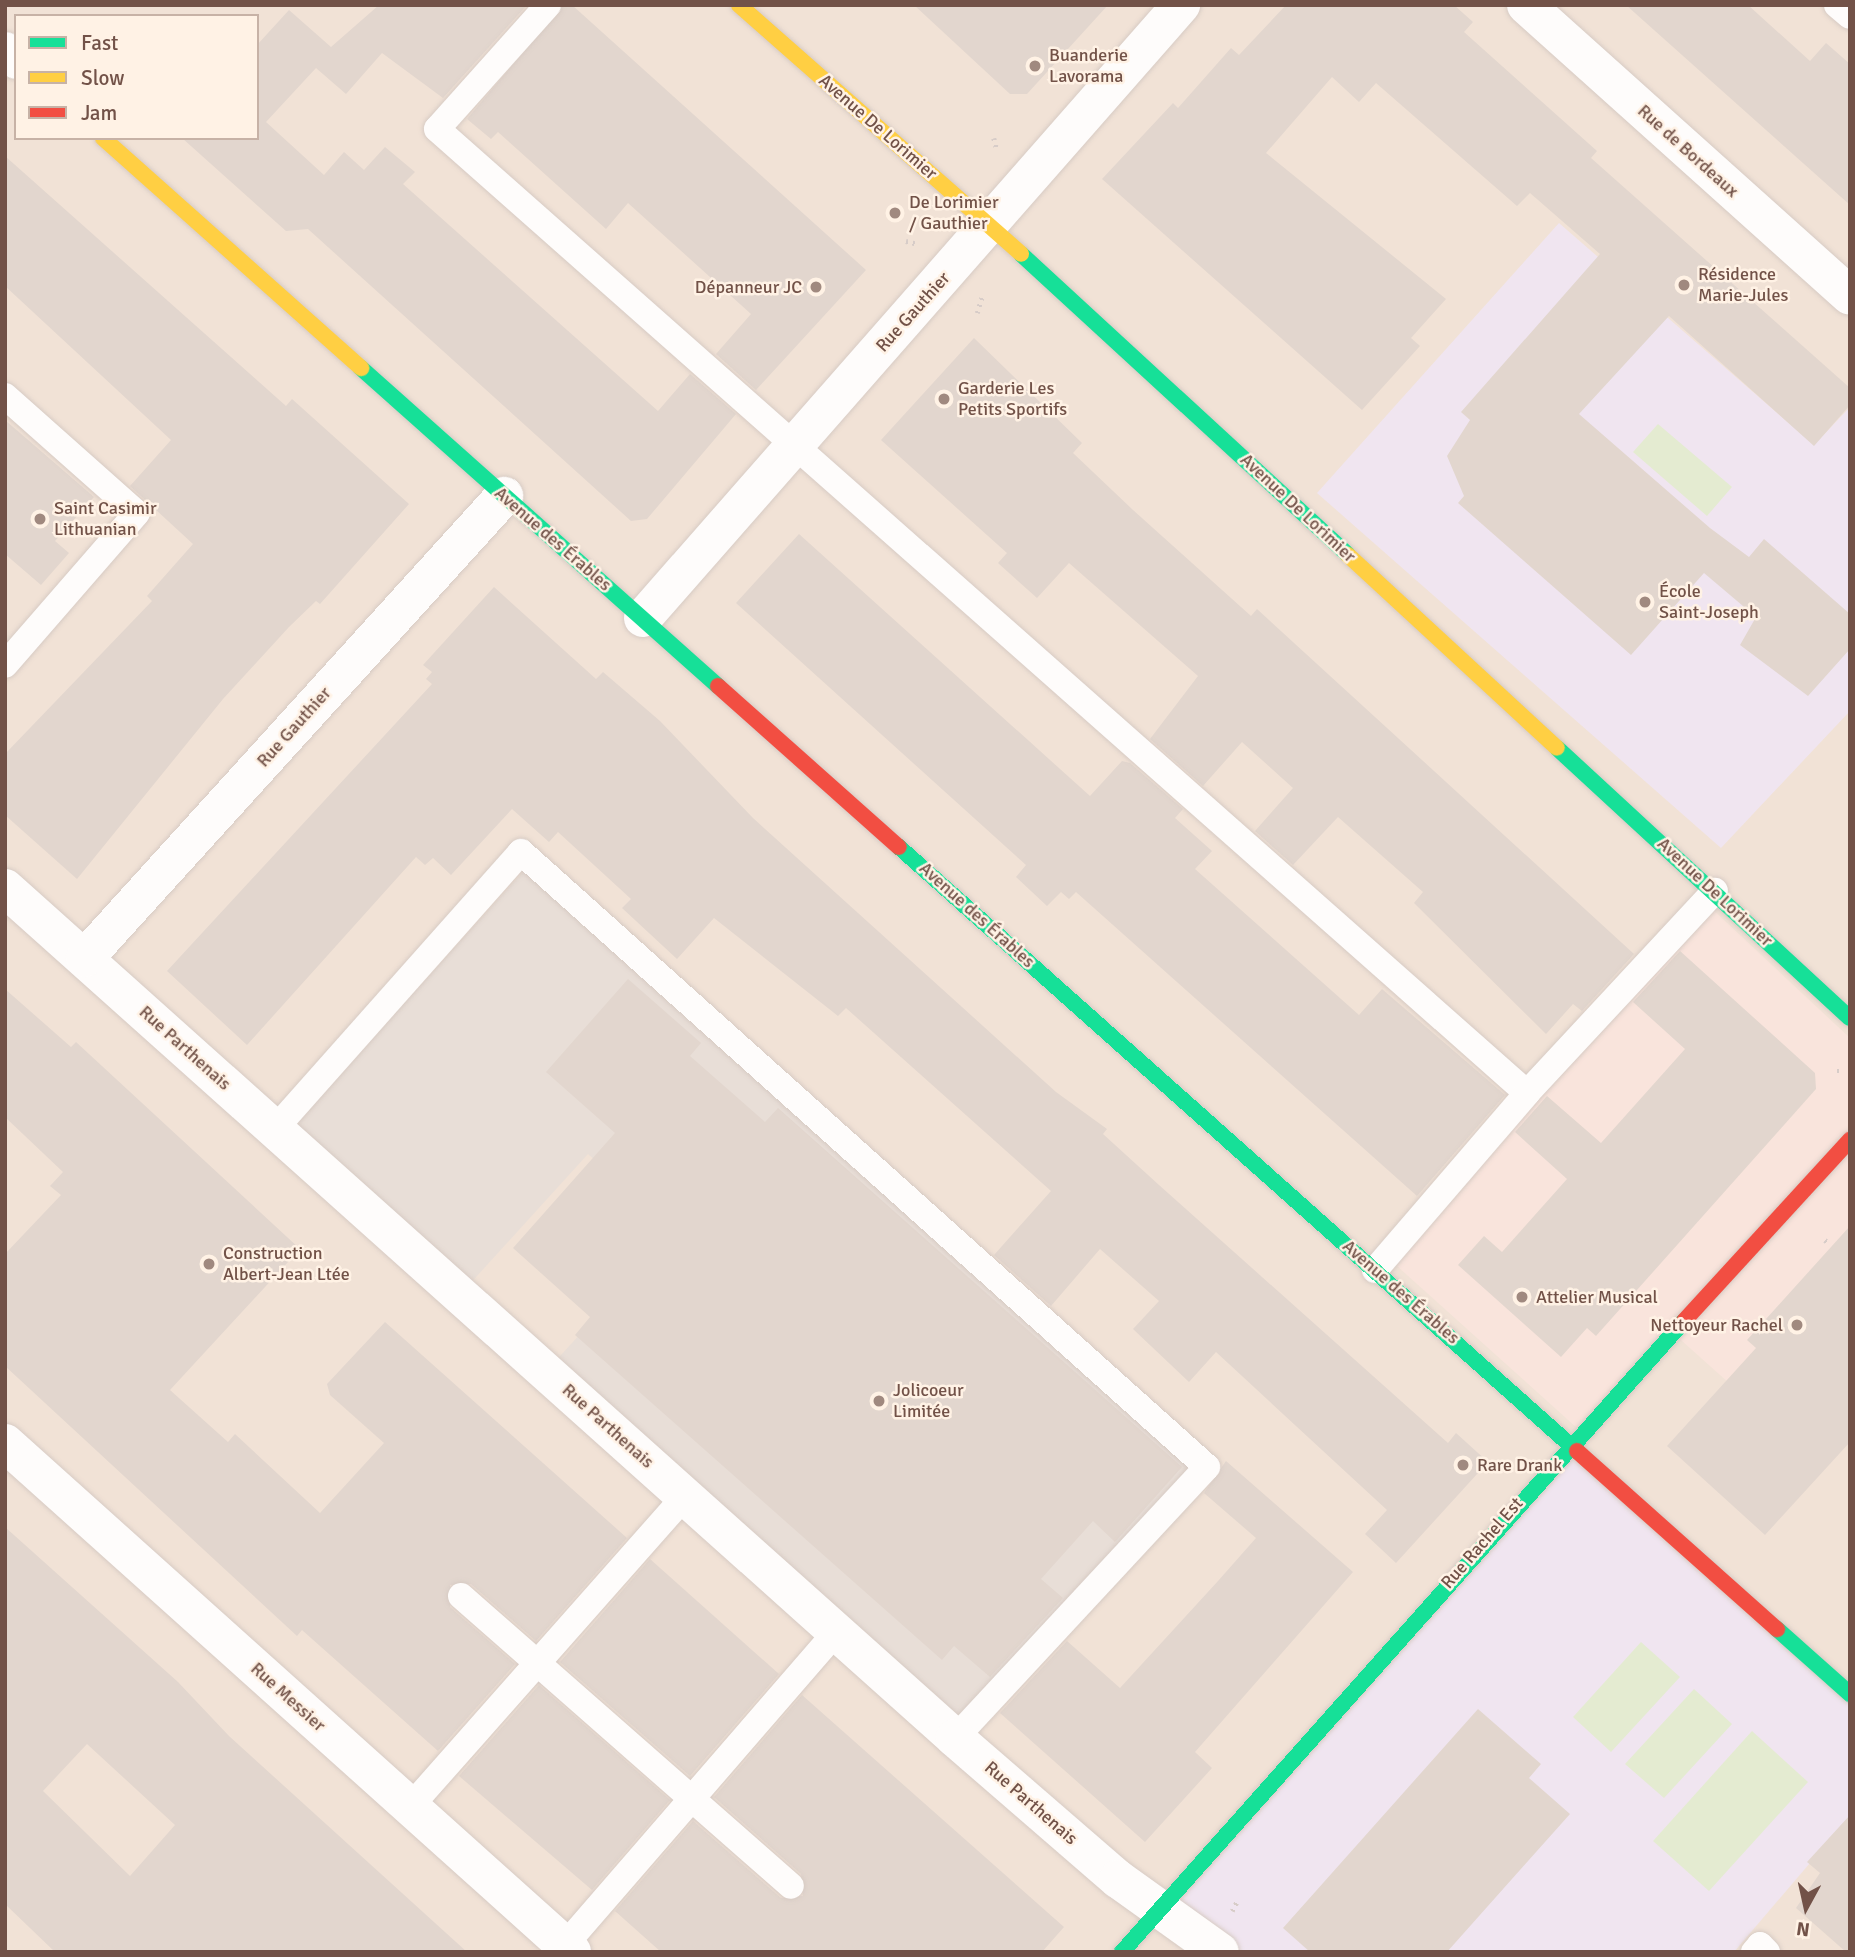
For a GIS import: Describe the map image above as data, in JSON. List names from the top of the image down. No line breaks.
{"streets":{"main road":["Avenue De Lorimier","Avenue des Érables","Rue Rachel Est"],"street":["Rue de Bordeaux","Rue Gauthier","Rue Parthenais","Rue Messier"]},"crossings":[["Avenue De Lorimier","Rue Gauthier"],["Rue Gauthier","Avenue des Érables"],["Rue Gauthier","Rue Parthenais"],["Avenue des Érables","Rue Rachel Est"],["Rue Parthenais","Rue Rachel Est"]],"places":["Buanderie Lavorama","De Lorimier / Gauthier","Résidence Marie-Jules","Dépanneur JC","Garderie Les Petits Sportifs","Saint Casimir Lithuanian","École Saint-Joseph","Construction Albert-Jean Ltée","Attelier Musical","Nettoyeur Rachel","Jolicoeur Limitée","Rare Drank"],"legend":["Fast","Slow","Jam"],"north":"bottom"}
